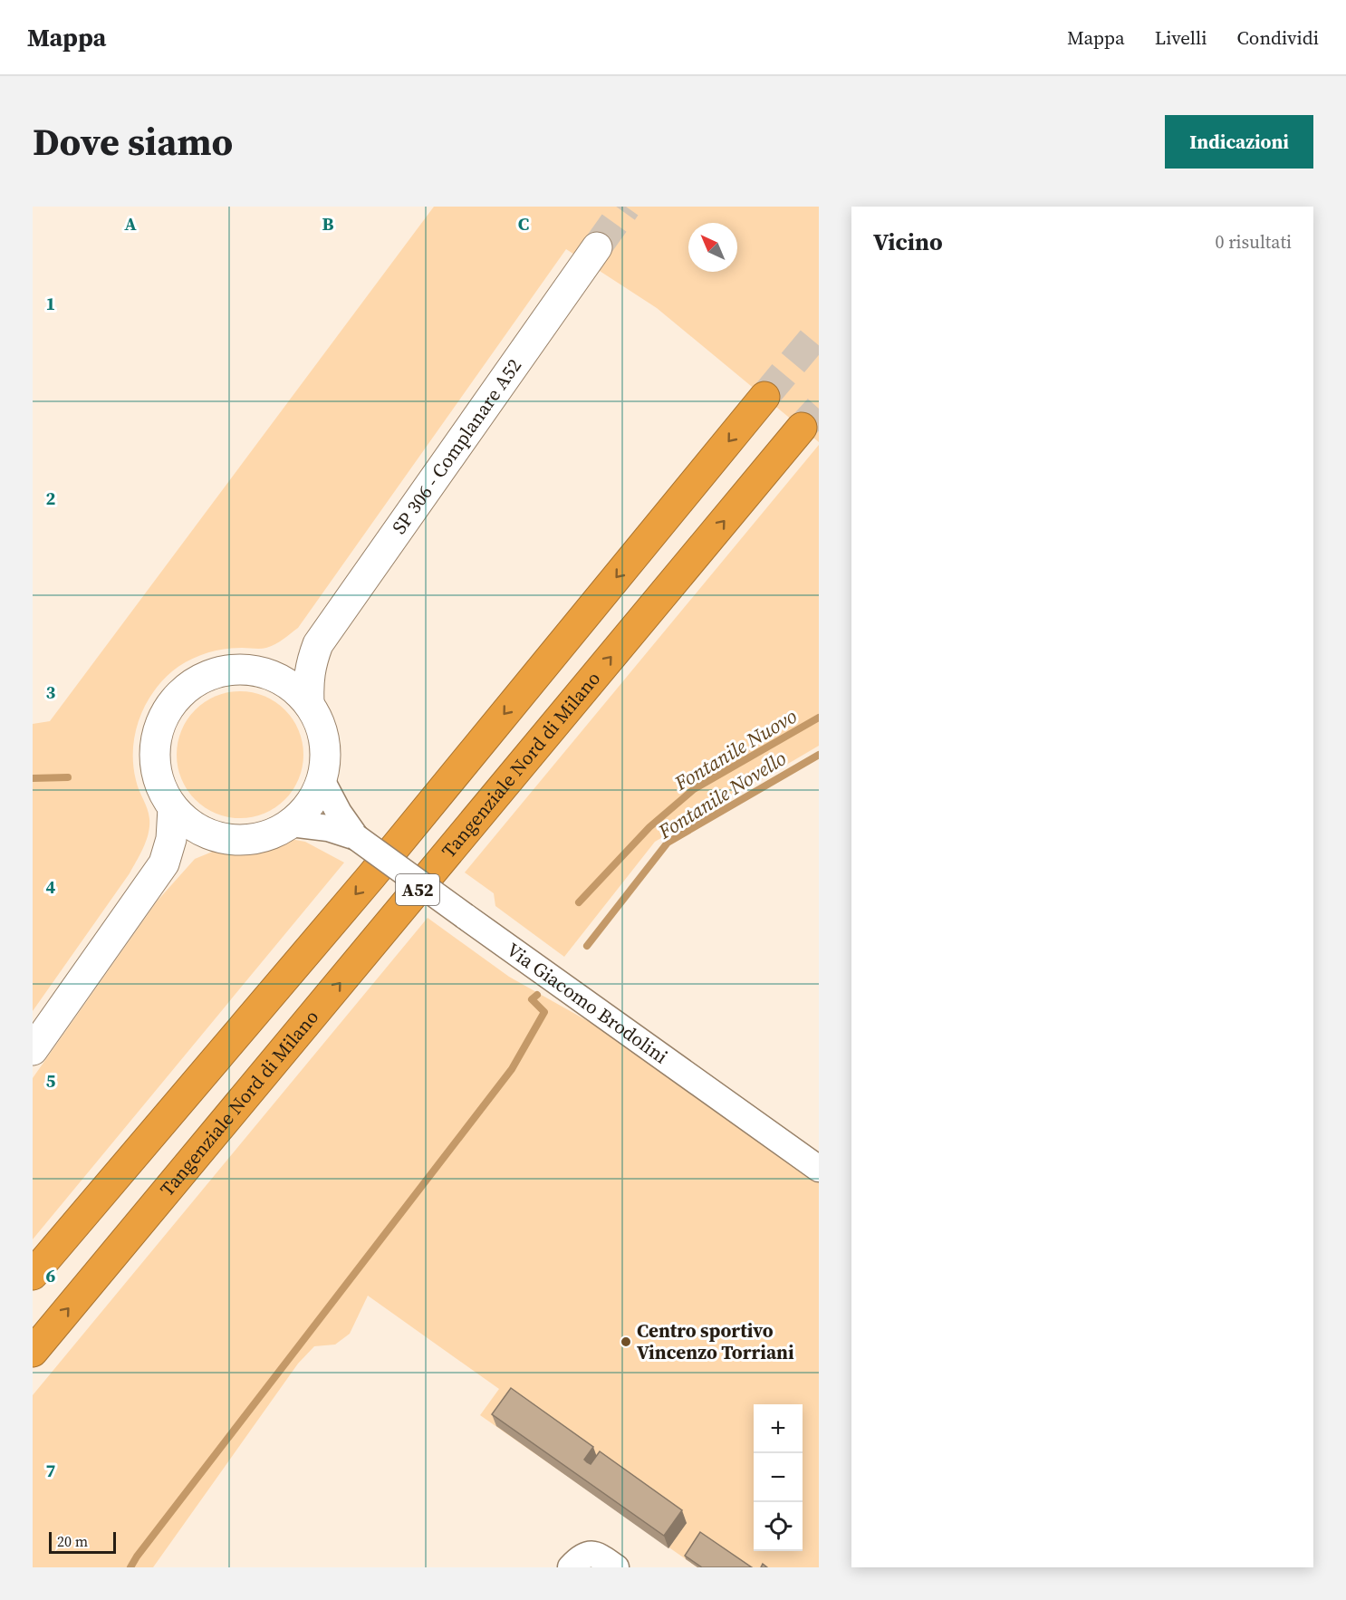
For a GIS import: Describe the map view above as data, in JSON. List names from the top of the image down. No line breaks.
{"streets":{"highway":["Tangenziale Nord di Milano","A52"],"main road":["SP 306 - Complanare A52"],"street":["Via Giacomo Brodolini"]},"water":["Fontanile Nuovo","Fontanile Novello"],"places":["Centro sportivo Vincenzo Torriani"],"scale_bar":"20 m","north":"top left","page":{"header":"Mappa","nav":["Mappa","Livelli","Condividi"],"title":"Dove siamo","buttons":"Indicazioni","heading":["Vicino","0 risultati"],"map_buttons":["+","−"],"scale":"20 m"},"grid":{"columns":["A","B","C"],"rows":["1","2","3","4","5","6","7"]}}
